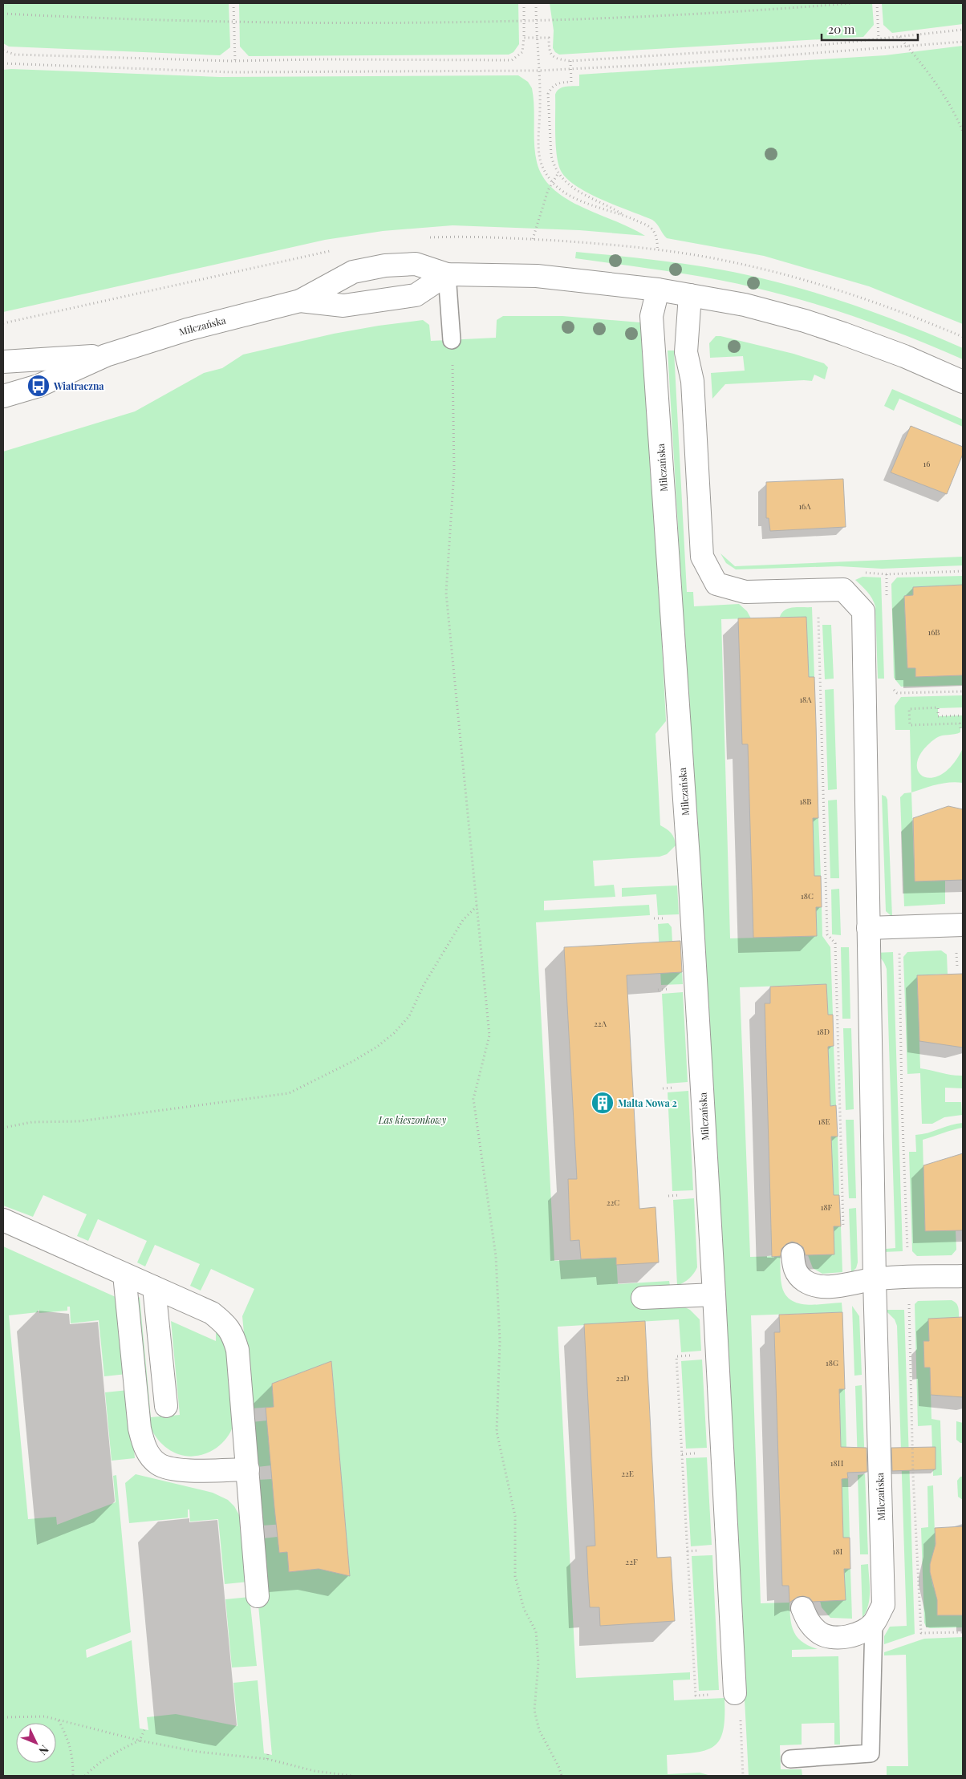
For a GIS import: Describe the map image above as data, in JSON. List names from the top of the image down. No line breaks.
{"streets":{"street":["Milczańska"]},"parks":["Las kieszonkowy"],"places":{"bus stop":["Wiatraczna"],"building":["Malta Nowa 2"]},"house_numbers":["16","16A","16B","18A","18B","18C","22A","18D","18E","22C","18F","18G","22D","18H","22E","18I","22F"],"scale_bar":"20 m","north":"bottom right"}
